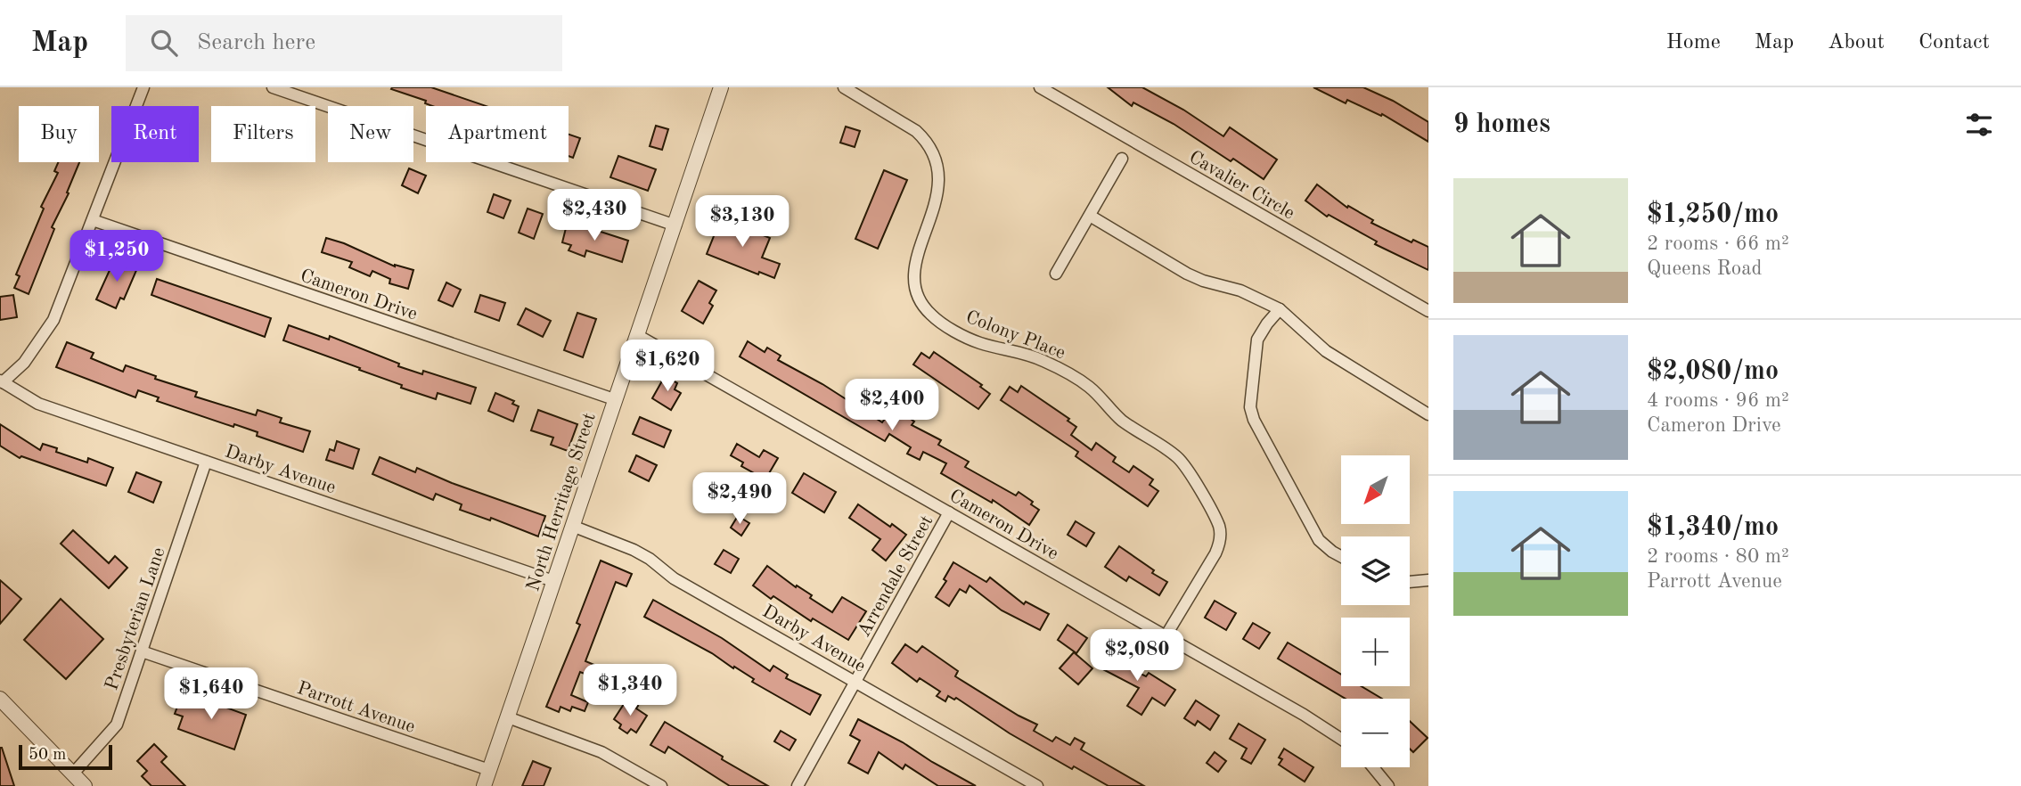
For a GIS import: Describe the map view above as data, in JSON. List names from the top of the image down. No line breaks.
{"streets":{"street":["Cavalier Circle","Cameron Drive","Colony Place","Darby Avenue","North Herritage Street","Arrendale Street","Presbyterian Lane","Parrott Avenue"]},"crossings":[["Cameron Drive","Colony Place"],["Cameron Drive","North Herritage Street"],["Cameron Drive","Arrendale Street"],["Darby Avenue","North Herritage Street"],["Darby Avenue","Arrendale Street"],["Darby Avenue","Presbyterian Lane"],["North Herritage Street","Parrott Avenue"],["Presbyterian Lane","Parrott Avenue"]],"scale_bar":"50 m","north":"bottom left","page":{"header":"Map","search":"Search here","nav":["Home","Map","About","Contact"],"heading":"9 homes","chip":["Buy","Rent","Filters","New","Apartment"],"list":[{"name":"$1,250/mo","note":"2 rooms · 66 m² · Queens Road"},{"name":"$2,080/mo","note":"4 rooms · 96 m² · Cameron Drive"},{"name":"$1,340/mo","note":"2 rooms · 80 m² · Parrott Avenue"}],"price":["$2,430","$3,130","$1,250","$1,620","$2,400","$2,490","$2,080","$1,340","$1,640"],"map_buttons":["+","−"],"scale":"50 m"}}
